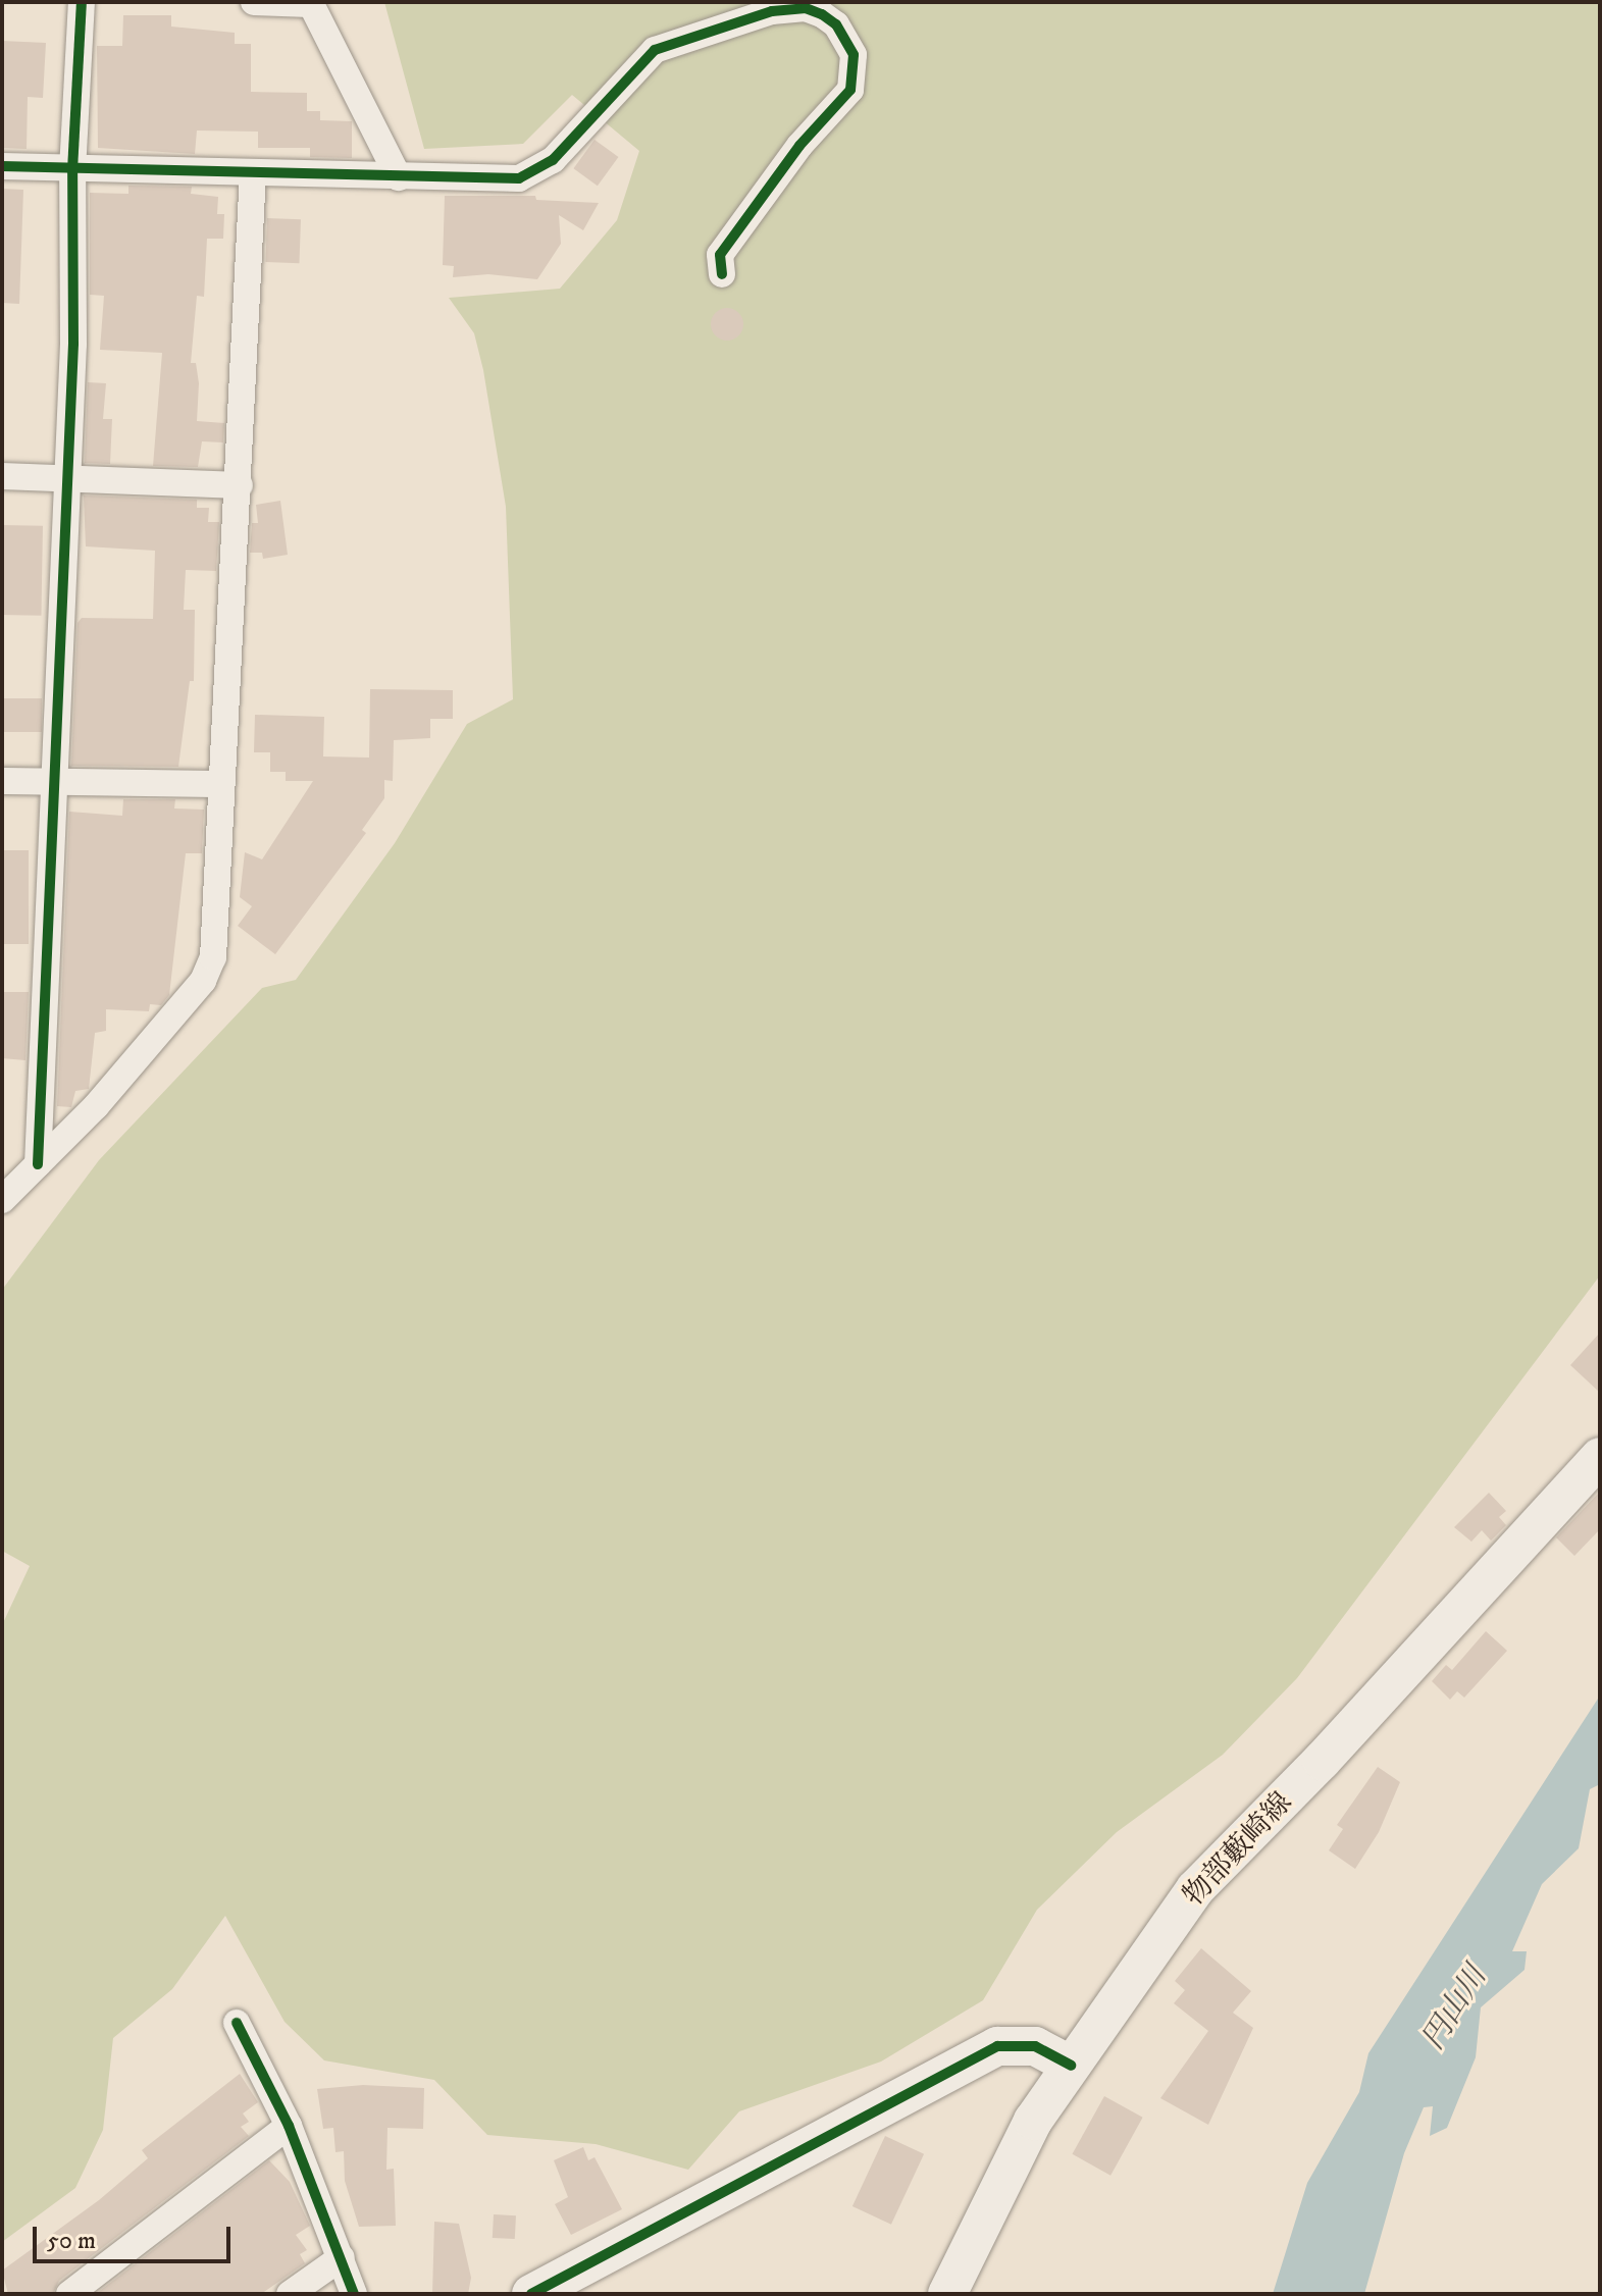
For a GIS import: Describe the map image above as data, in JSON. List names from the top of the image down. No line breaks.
{"streets":{"main road":["物部藪崎線"]},"water":["円山川"],"scale_bar":"50 m"}
